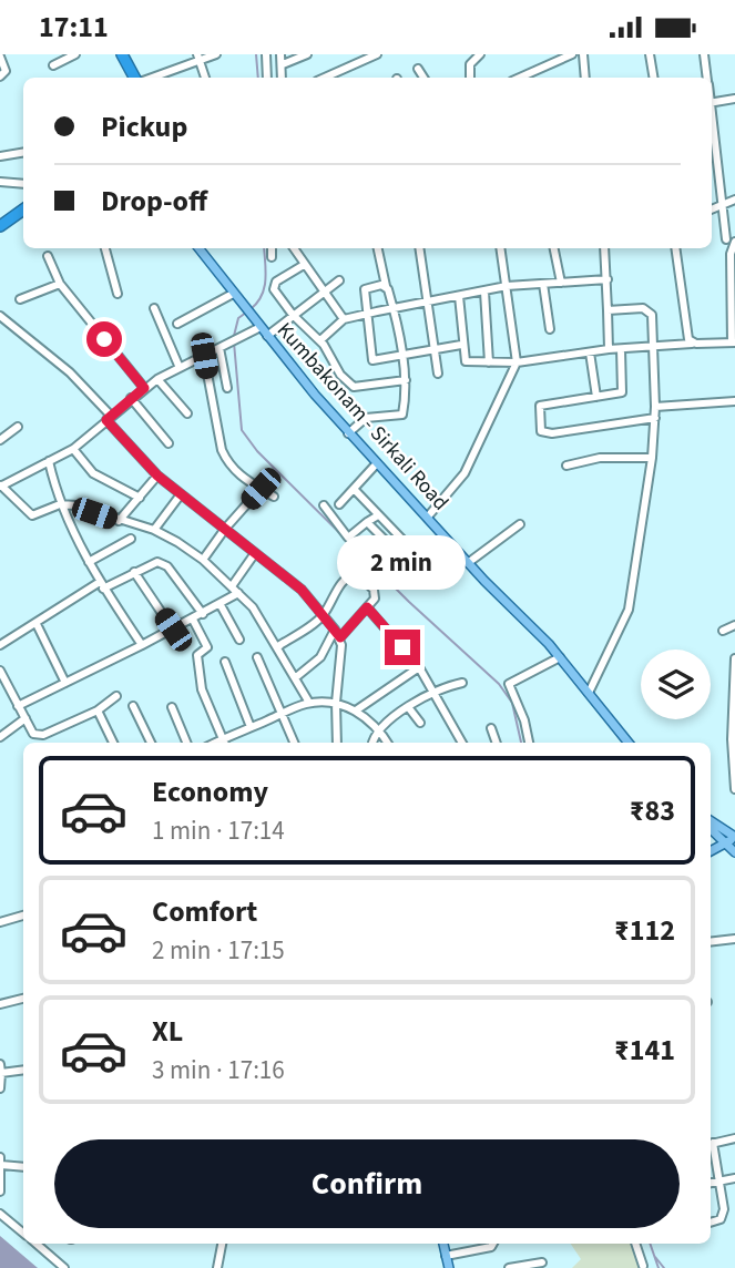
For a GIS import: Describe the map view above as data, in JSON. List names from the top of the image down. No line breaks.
{"streets":{"main road":["Kumbakonam - Sirkali Road"]},"page":{"status":"17:11","banner":["Pickup","Drop-off"],"bubble":"2 min","list":[{"name":"Economy","note":"1 min · 17:14","value":"₹83"},{"name":"Comfort","note":"2 min · 17:15","value":"₹112"},{"name":"XL","note":"3 min · 17:16","value":"₹141"}],"buttons":"Confirm"}}
